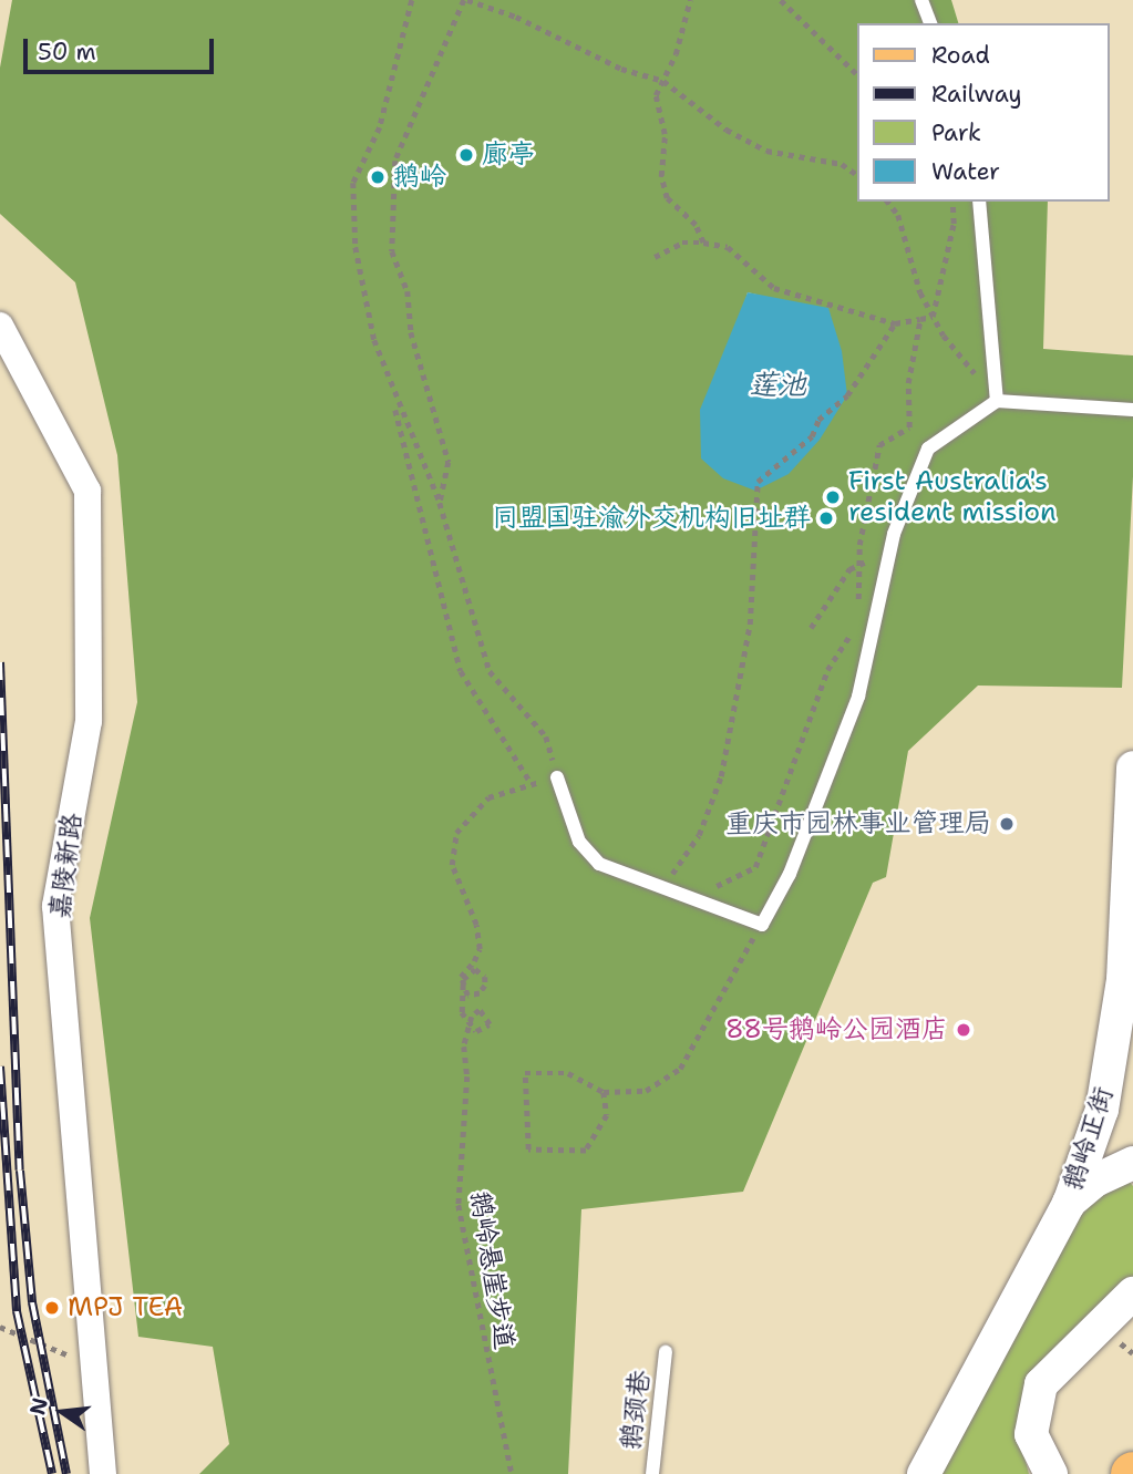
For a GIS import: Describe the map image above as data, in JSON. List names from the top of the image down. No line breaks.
{"streets":{"street":["嘉陵新路","鹅岭正街"],"lane":["鹅颈巷"],"path":["鹅岭悬崖步道"]},"water":["莲池"],"places":["廊亭","鹅岭","First Australia's resident mission","同盟国驻渝外交机构旧址群","重庆市园林事业管理局","88号鹅岭公园酒店","MPJ TEA"],"legend":["Road","Railway","Park","Water"],"scale_bar":"50 m","north":"left"}
